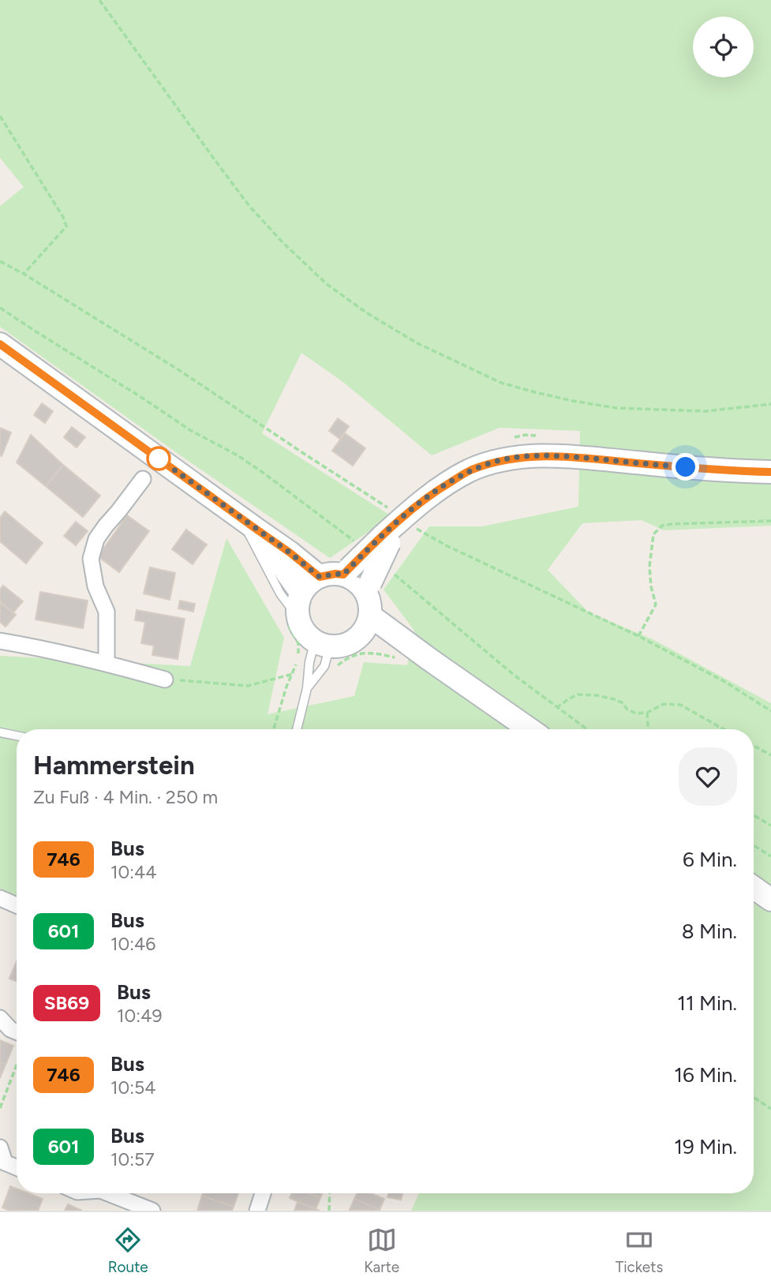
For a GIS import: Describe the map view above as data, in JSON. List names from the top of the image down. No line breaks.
{"lines":["bus line 746"],"page":{"heading":["Hammerstein","Zu Fuß · 4 Min. · 250 m"],"list":[{"mark":"746","name":"Bus","note":"10:44","value":"6 Min."},{"mark":"601","name":"Bus","note":"10:46","value":"8 Min."},{"mark":"SB69","name":"Bus","note":"10:49","value":"11 Min."},{"mark":"746","name":"Bus","note":"10:54","value":"16 Min."},{"mark":"601","name":"Bus","note":"10:57","value":"19 Min."}],"tabs":["Route","Karte","Tickets"]}}
